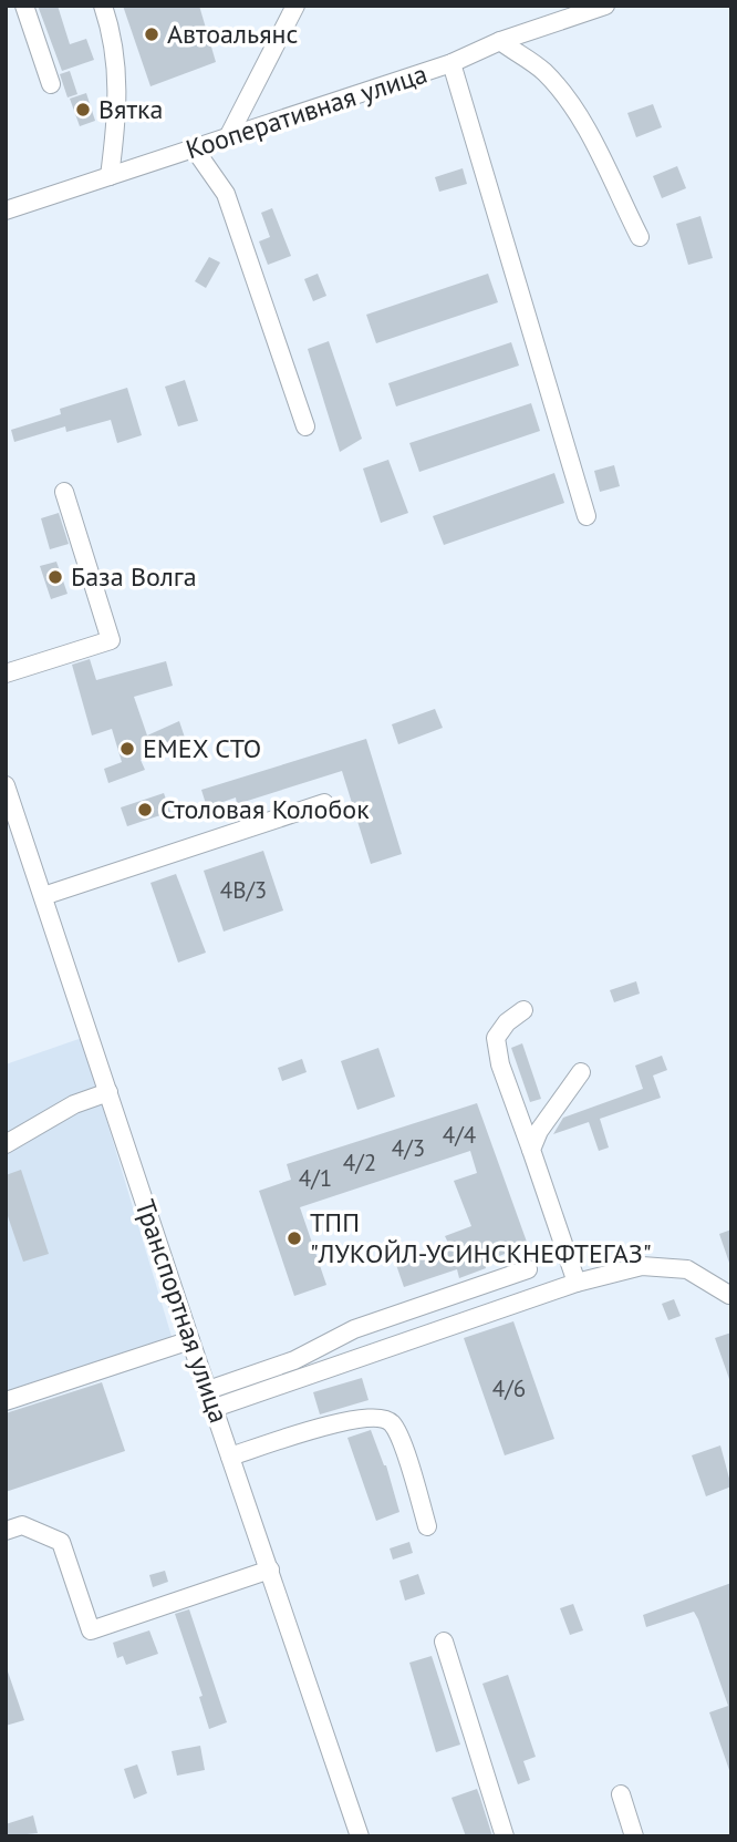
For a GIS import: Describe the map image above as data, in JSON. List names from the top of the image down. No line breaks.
{"streets":{"street":["Кооперативная улица","Транспортная улица"]},"places":["Автоальянс","Вятка","База Волга","EMEX СТО","Столовая Колобок","ТПП \"ЛУКОЙЛ-УСИНСКНЕФТЕГАЗ\""],"house_numbers":["4В/3","4/4","4/3","4/2","4/1","4/6"]}
